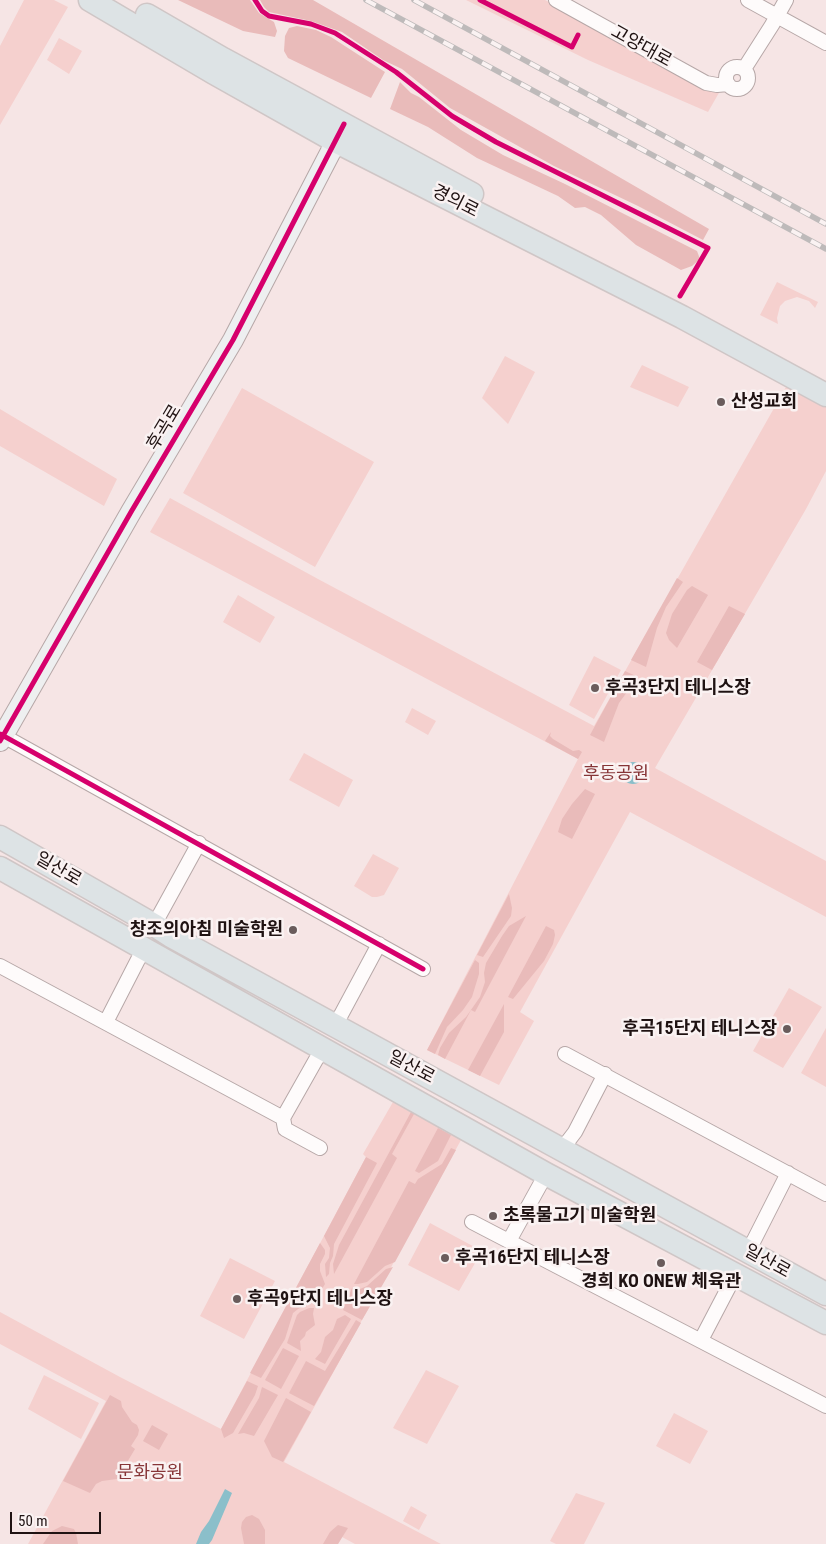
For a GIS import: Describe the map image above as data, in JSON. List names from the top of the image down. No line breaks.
{"streets":{"main road":["경의로","일산로"],"street":["고양대로","후곡로"]},"crossings":[["경의로","후곡로"]],"parks":["후동공원","문화공원"],"places":["산성교회","후곡3단지 테니스장","창조의아침 미술학원","후곡15단지 테니스장","초록물고기 미술학원","후곡16단지 테니스장","경희 KO ONEW 체육관","후곡9단지 테니스장"],"scale_bar":"50 m"}
